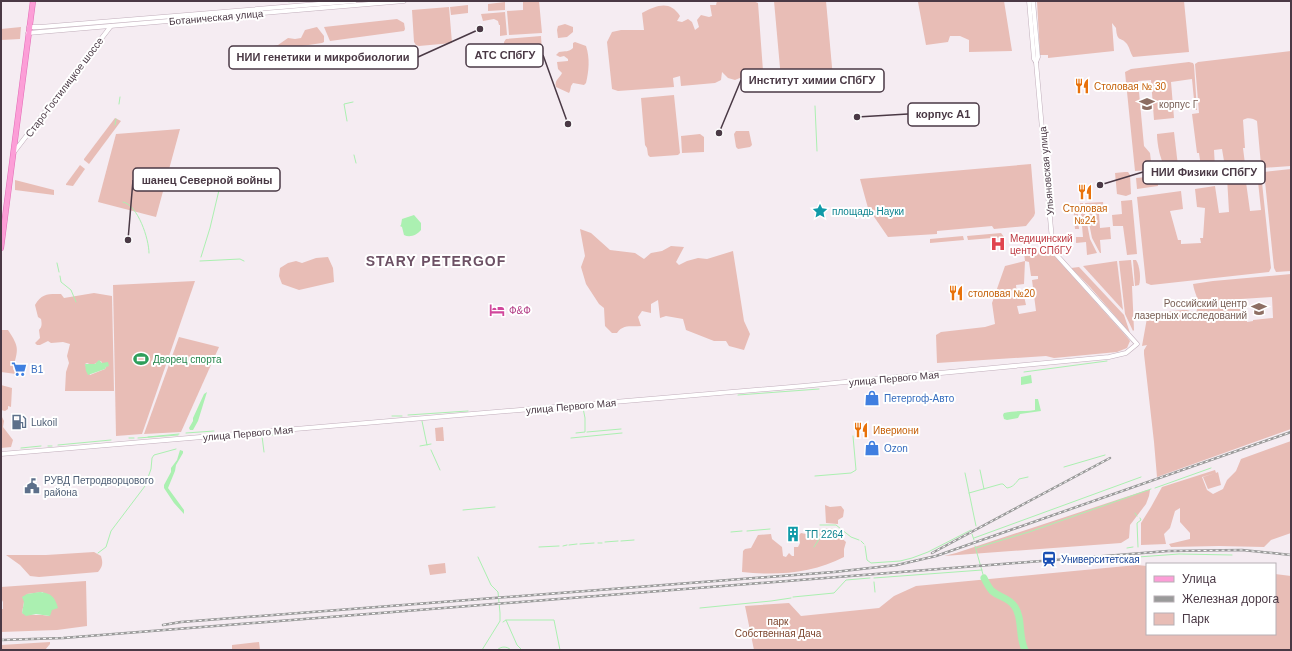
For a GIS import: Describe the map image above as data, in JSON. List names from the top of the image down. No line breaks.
{"streets":{"street":["Ботаническая улица","Старо-Гостилицкое шоссе","Ульяновская улица","улица Первого Мая"]},"crossings":[["Ботаническая улица","Старо-Гостилицкое шоссе"],["Ульяновская улица","улица Первого Мая"]],"districts":["STARY PETERGOF"],"parks":["парк Собственная Дача"],"places":{"other":["НИИ генетики и микробиологии","корпус А1","АТС СПбГУ","Институт химии СПбГУ","НИИ Физики СПбГУ","шанец Северной войны"],"restaurant":["Столовая № 30","Столовая №24","столовая №20","Ивериони"],"school or university":["корпус Г","Российский центр лазерных исследований"],"place":["площадь Науки"],"hospital":["Медицинский центр СПбГУ"],"hotel":["Ф&Ф"],"sports":["Дворец спорта"],"supermarket":["В1"],"shop":["Петергоф-Авто","Ozon"],"fuel station":["Lukoil"],"public building":["РУВД Петродворцового района"],"building":["ТП 2264"],"station":["Университетская"]},"legend":["Улица","Железная дорога","Парк"]}
